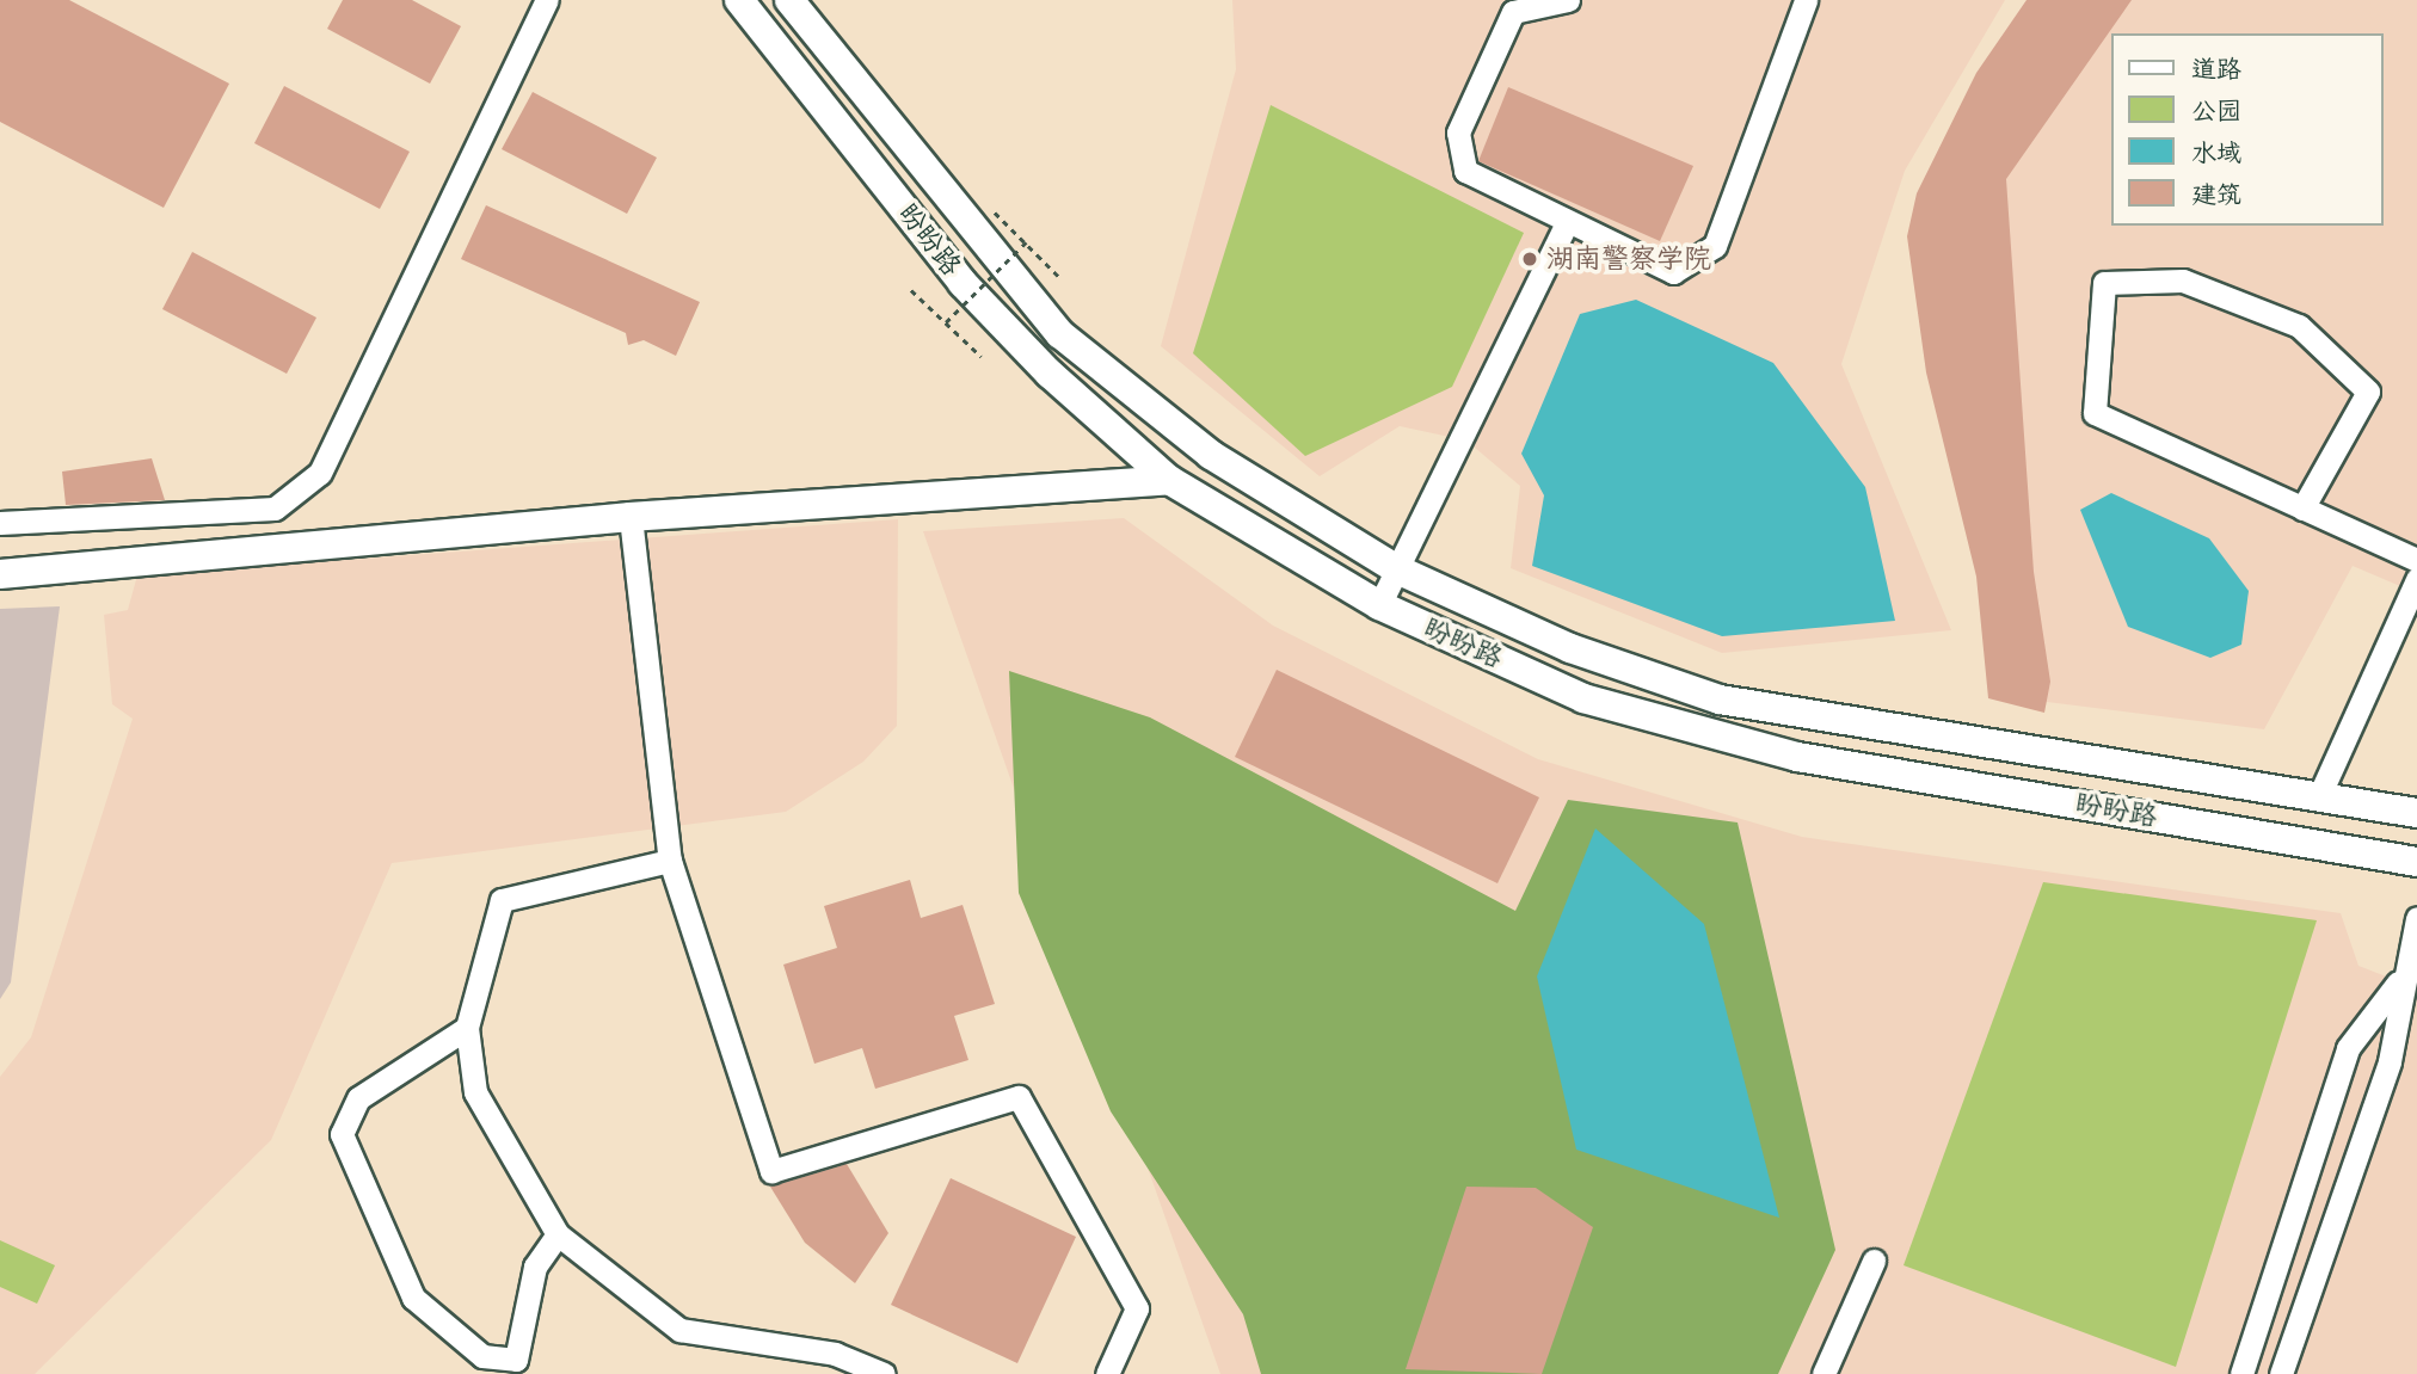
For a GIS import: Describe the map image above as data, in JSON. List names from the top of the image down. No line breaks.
{"streets":{"main road":["盼盼路"]},"places":["湖南警察学院"],"legend":["道路","公园","水域","建筑"]}
